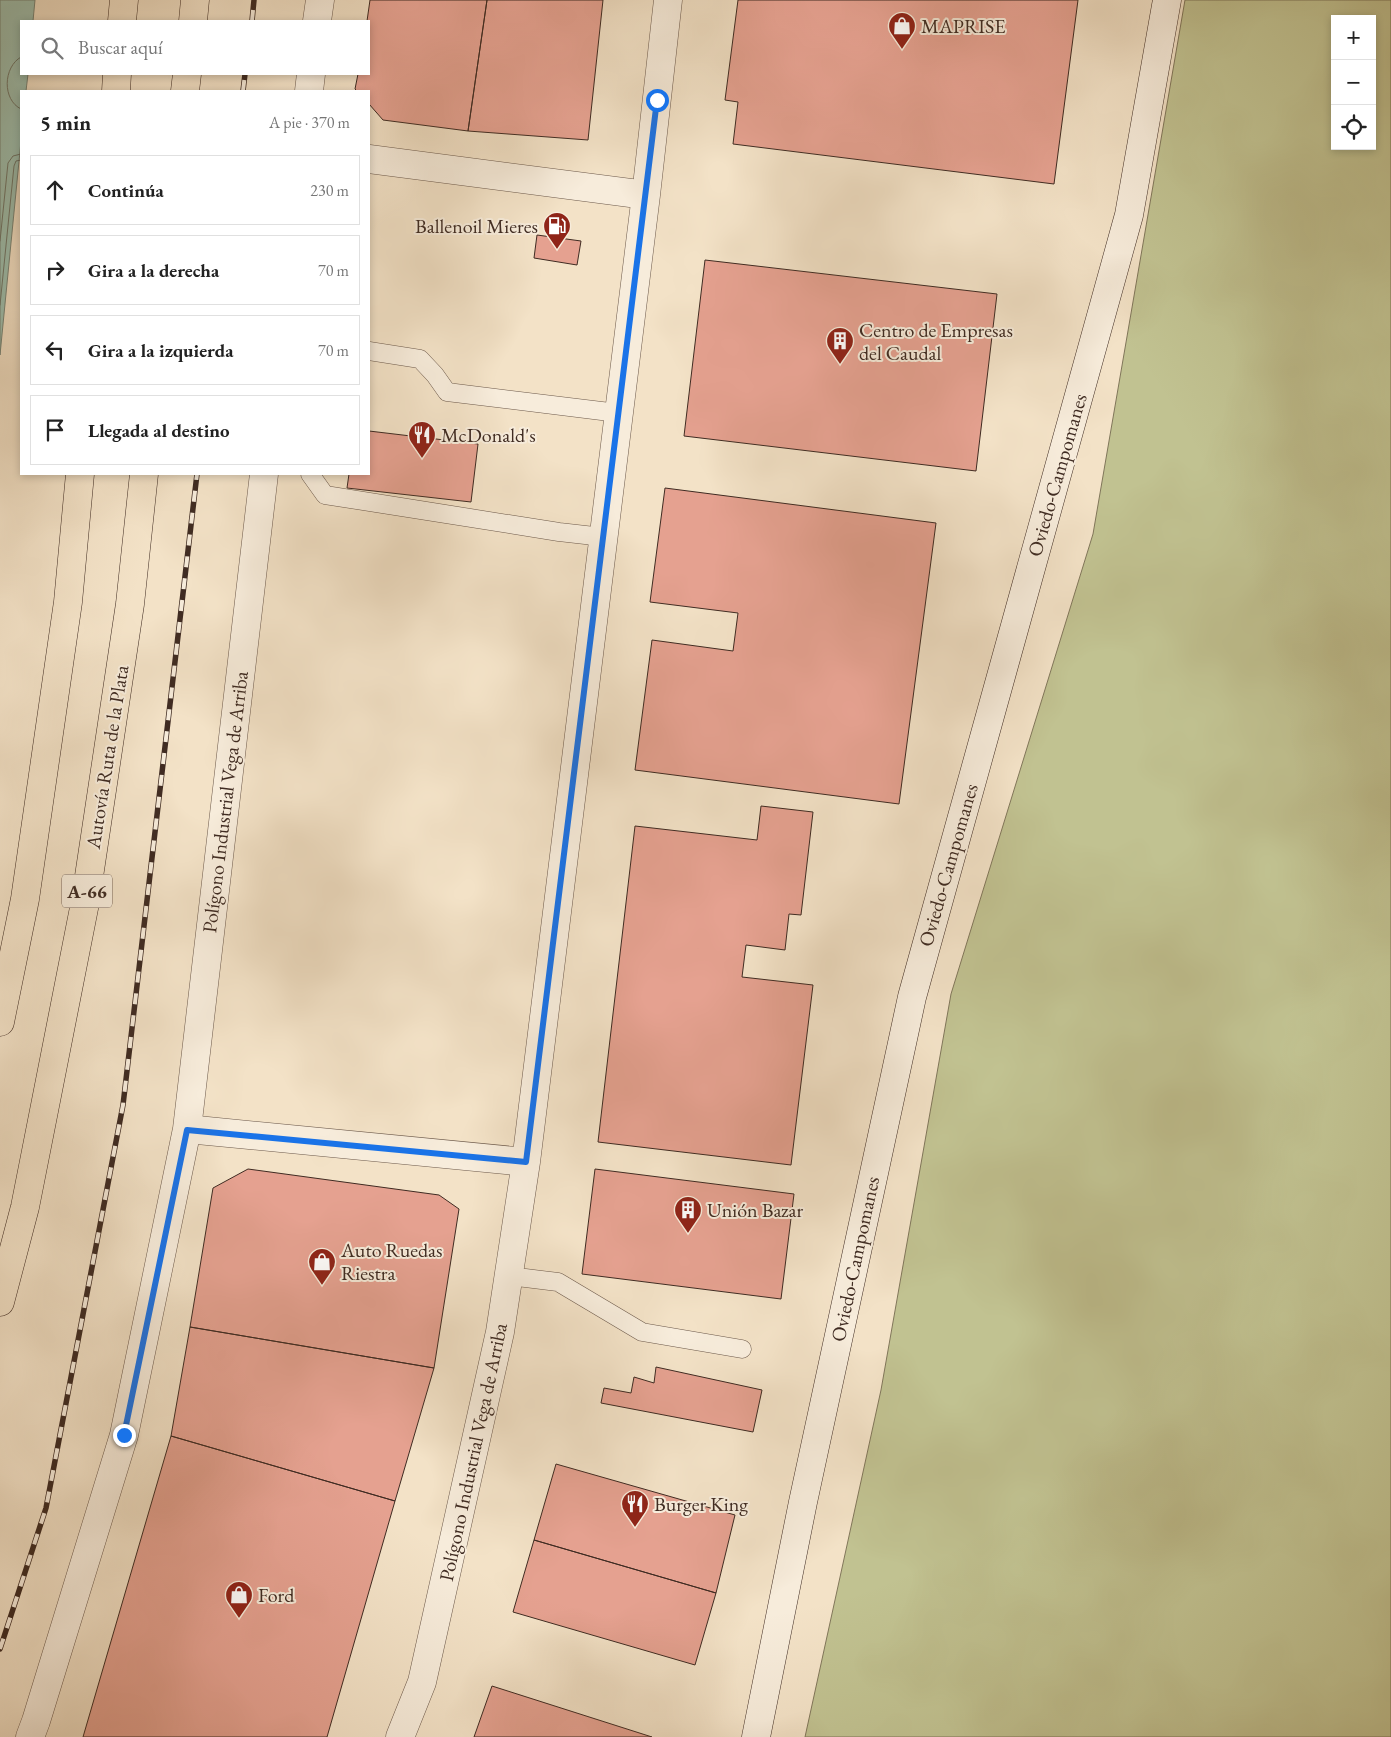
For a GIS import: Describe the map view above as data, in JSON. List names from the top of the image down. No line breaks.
{"streets":{"highway":["Autovía Ruta de la Plata","A-66"],"street":["Oviedo-Campomanes","Polígono Industrial Vega de Arriba"]},"places":{"shop":["MAPRISE","Auto Ruedas Riestra","Ford"],"fuel station":["Ballenoil Mieres"],"building":["Centro de Empresas del Caudal","Unión Bazar"],"restaurant":["McDonald's","Burger King"]},"page":{"map_buttons":["+","−"],"search":"Buscar aquí","heading":["5 min","A pie · 370 m"],"list":[["Continúa","230 m"],["Gira a la derecha","70 m"],["Gira a la izquierda","70 m"],"Llegada al destino"]}}
